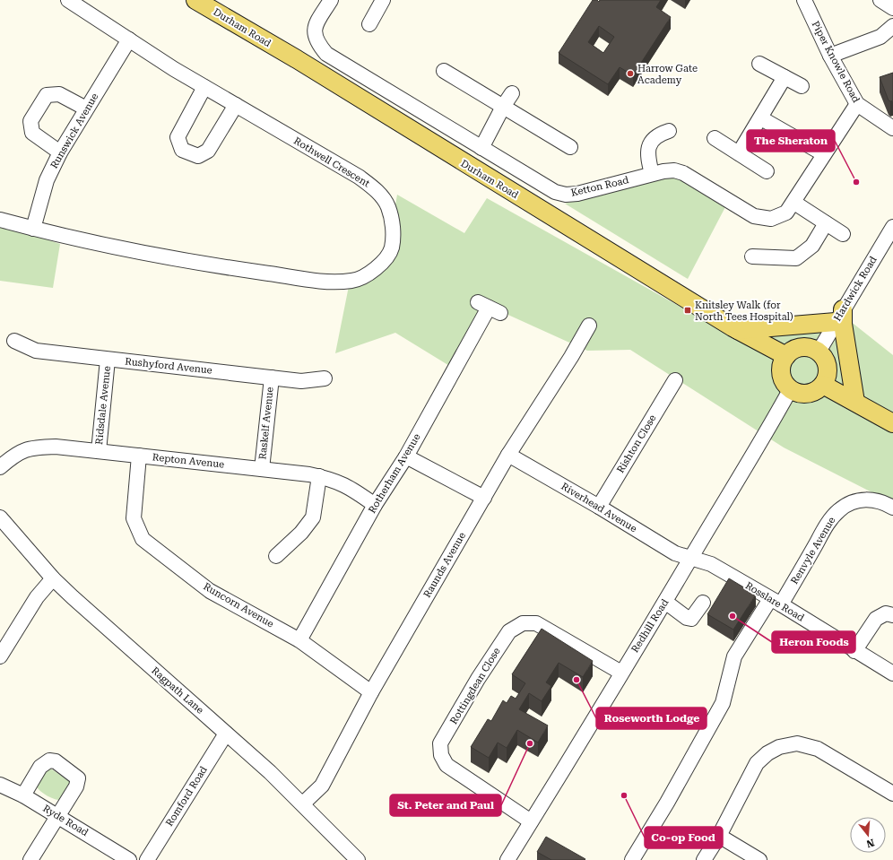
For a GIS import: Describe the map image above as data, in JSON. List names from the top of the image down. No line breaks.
{"streets":{"main road":["Durham Road"],"street":["Piper Knowle Road","Runswick Avenue","Rothwell Crescent","Ketton Road","Hardwick Road","Rushyford Avenue","Ridsdale Avenue","Raskelf Avenue","Rishton Close","Repton Avenue","Rotherham Avenue","Riverhead Avenue","Renvyle Avenue","Raunds Avenue","Rosslare Road","Runcorn Avenue","Redhill Road","Rottingdean Close","Ragpath Lane","Romford Road","Ryde Road"]},"crossings":[["Durham Road","Hardwick Road"],["Durham Road","Redhill Road"],["Piper Knowle Road","Ketton Road"],["Runswick Avenue","Rothwell Crescent"],["Hardwick Road","Redhill Road"],["Rushyford Avenue","Ridsdale Avenue"],["Rushyford Avenue","Raskelf Avenue"],["Ridsdale Avenue","Repton Avenue"],["Raskelf Avenue","Repton Avenue"],["Rishton Close","Riverhead Avenue"],["Repton Avenue","Rotherham Avenue"],["Repton Avenue","Runcorn Avenue"],["Rotherham Avenue","Runcorn Avenue"],["Riverhead Avenue","Raunds Avenue"],["Riverhead Avenue","Rosslare Road"],["Riverhead Avenue","Redhill Road"],["Renvyle Avenue","Rosslare Road"],["Raunds Avenue","Runcorn Avenue"],["Raunds Avenue","Ragpath Lane"],["Rosslare Road","Redhill Road"],["Redhill Road","Rottingdean Close"],["Ragpath Lane","Romford Road"]],"places":{"other":["Harrow Gate Academy","The Sheraton","Heron Foods","Roseworth Lodge","St. Peter and Paul","Co-op Food"],"transit":["Knitsley Walk (for North Tees Hospital)"]},"north":"bottom"}
